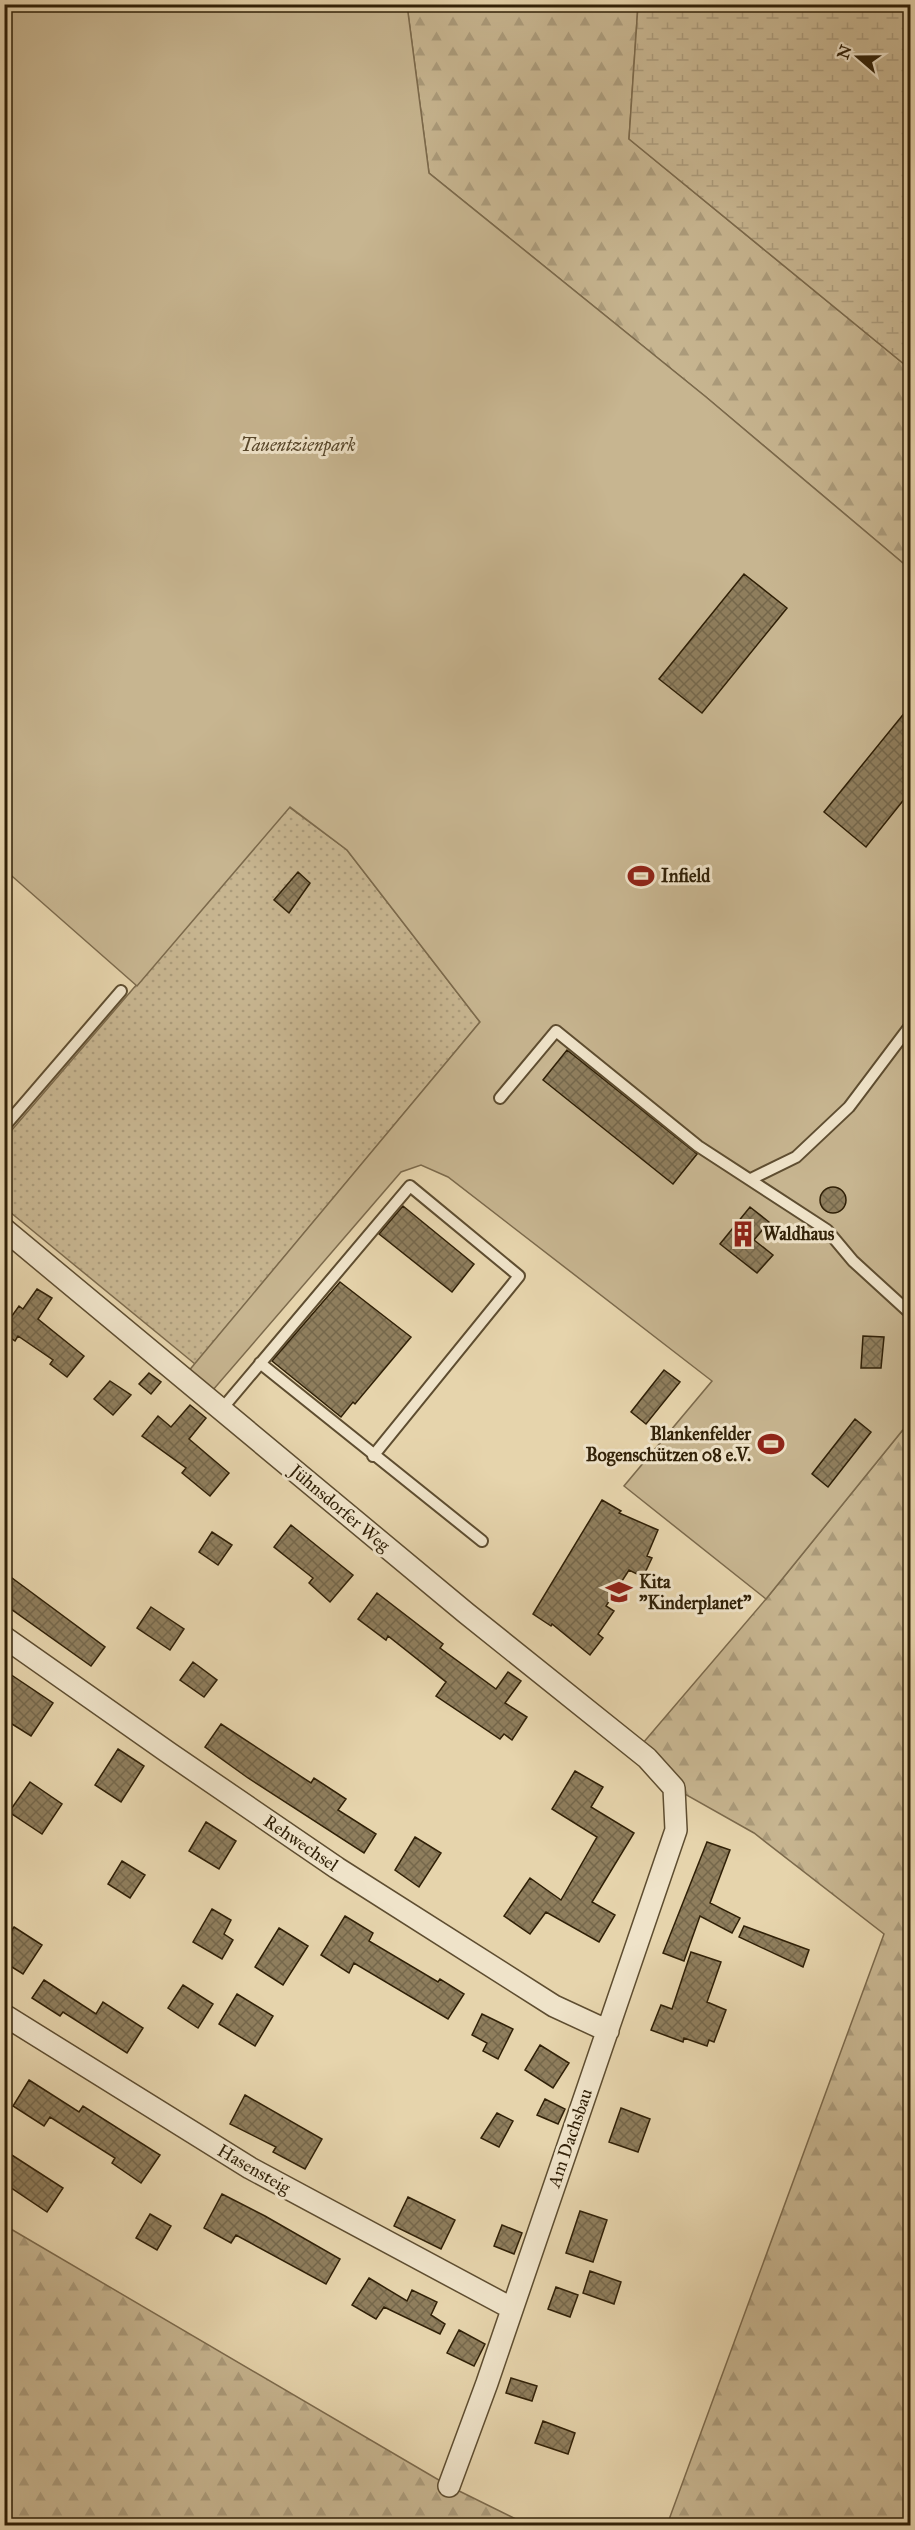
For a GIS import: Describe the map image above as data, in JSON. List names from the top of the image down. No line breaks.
{"streets":{"street":["Jühnsdorfer Weg","Rehwechsel","Am Dachsbau","Hasensteig"]},"crossings":[["Jühnsdorfer Weg","Am Dachsbau"],["Rehwechsel","Am Dachsbau"],["Am Dachsbau","Hasensteig"]],"parks":["Tauentzienpark"],"places":{"sports":["Infield","Blankenfelder Bogenschützen 08 e.V."],"building":["Waldhaus"],"school or university":["Kita \"Kinderplanet\""]},"north":"left"}
